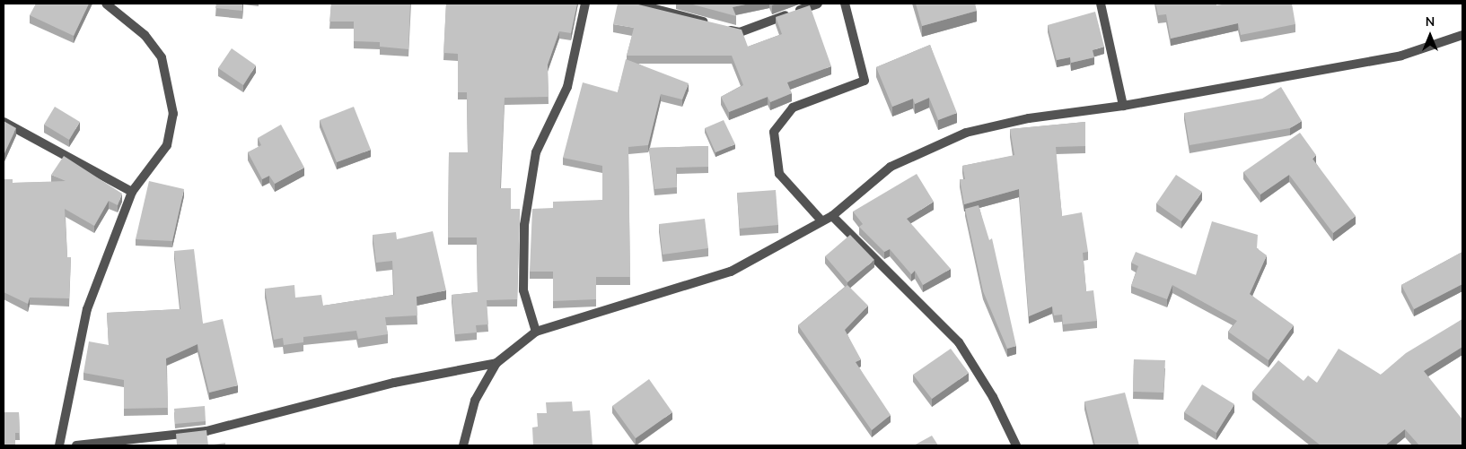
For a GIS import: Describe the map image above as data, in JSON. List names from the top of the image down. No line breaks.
{"north":"top"}
